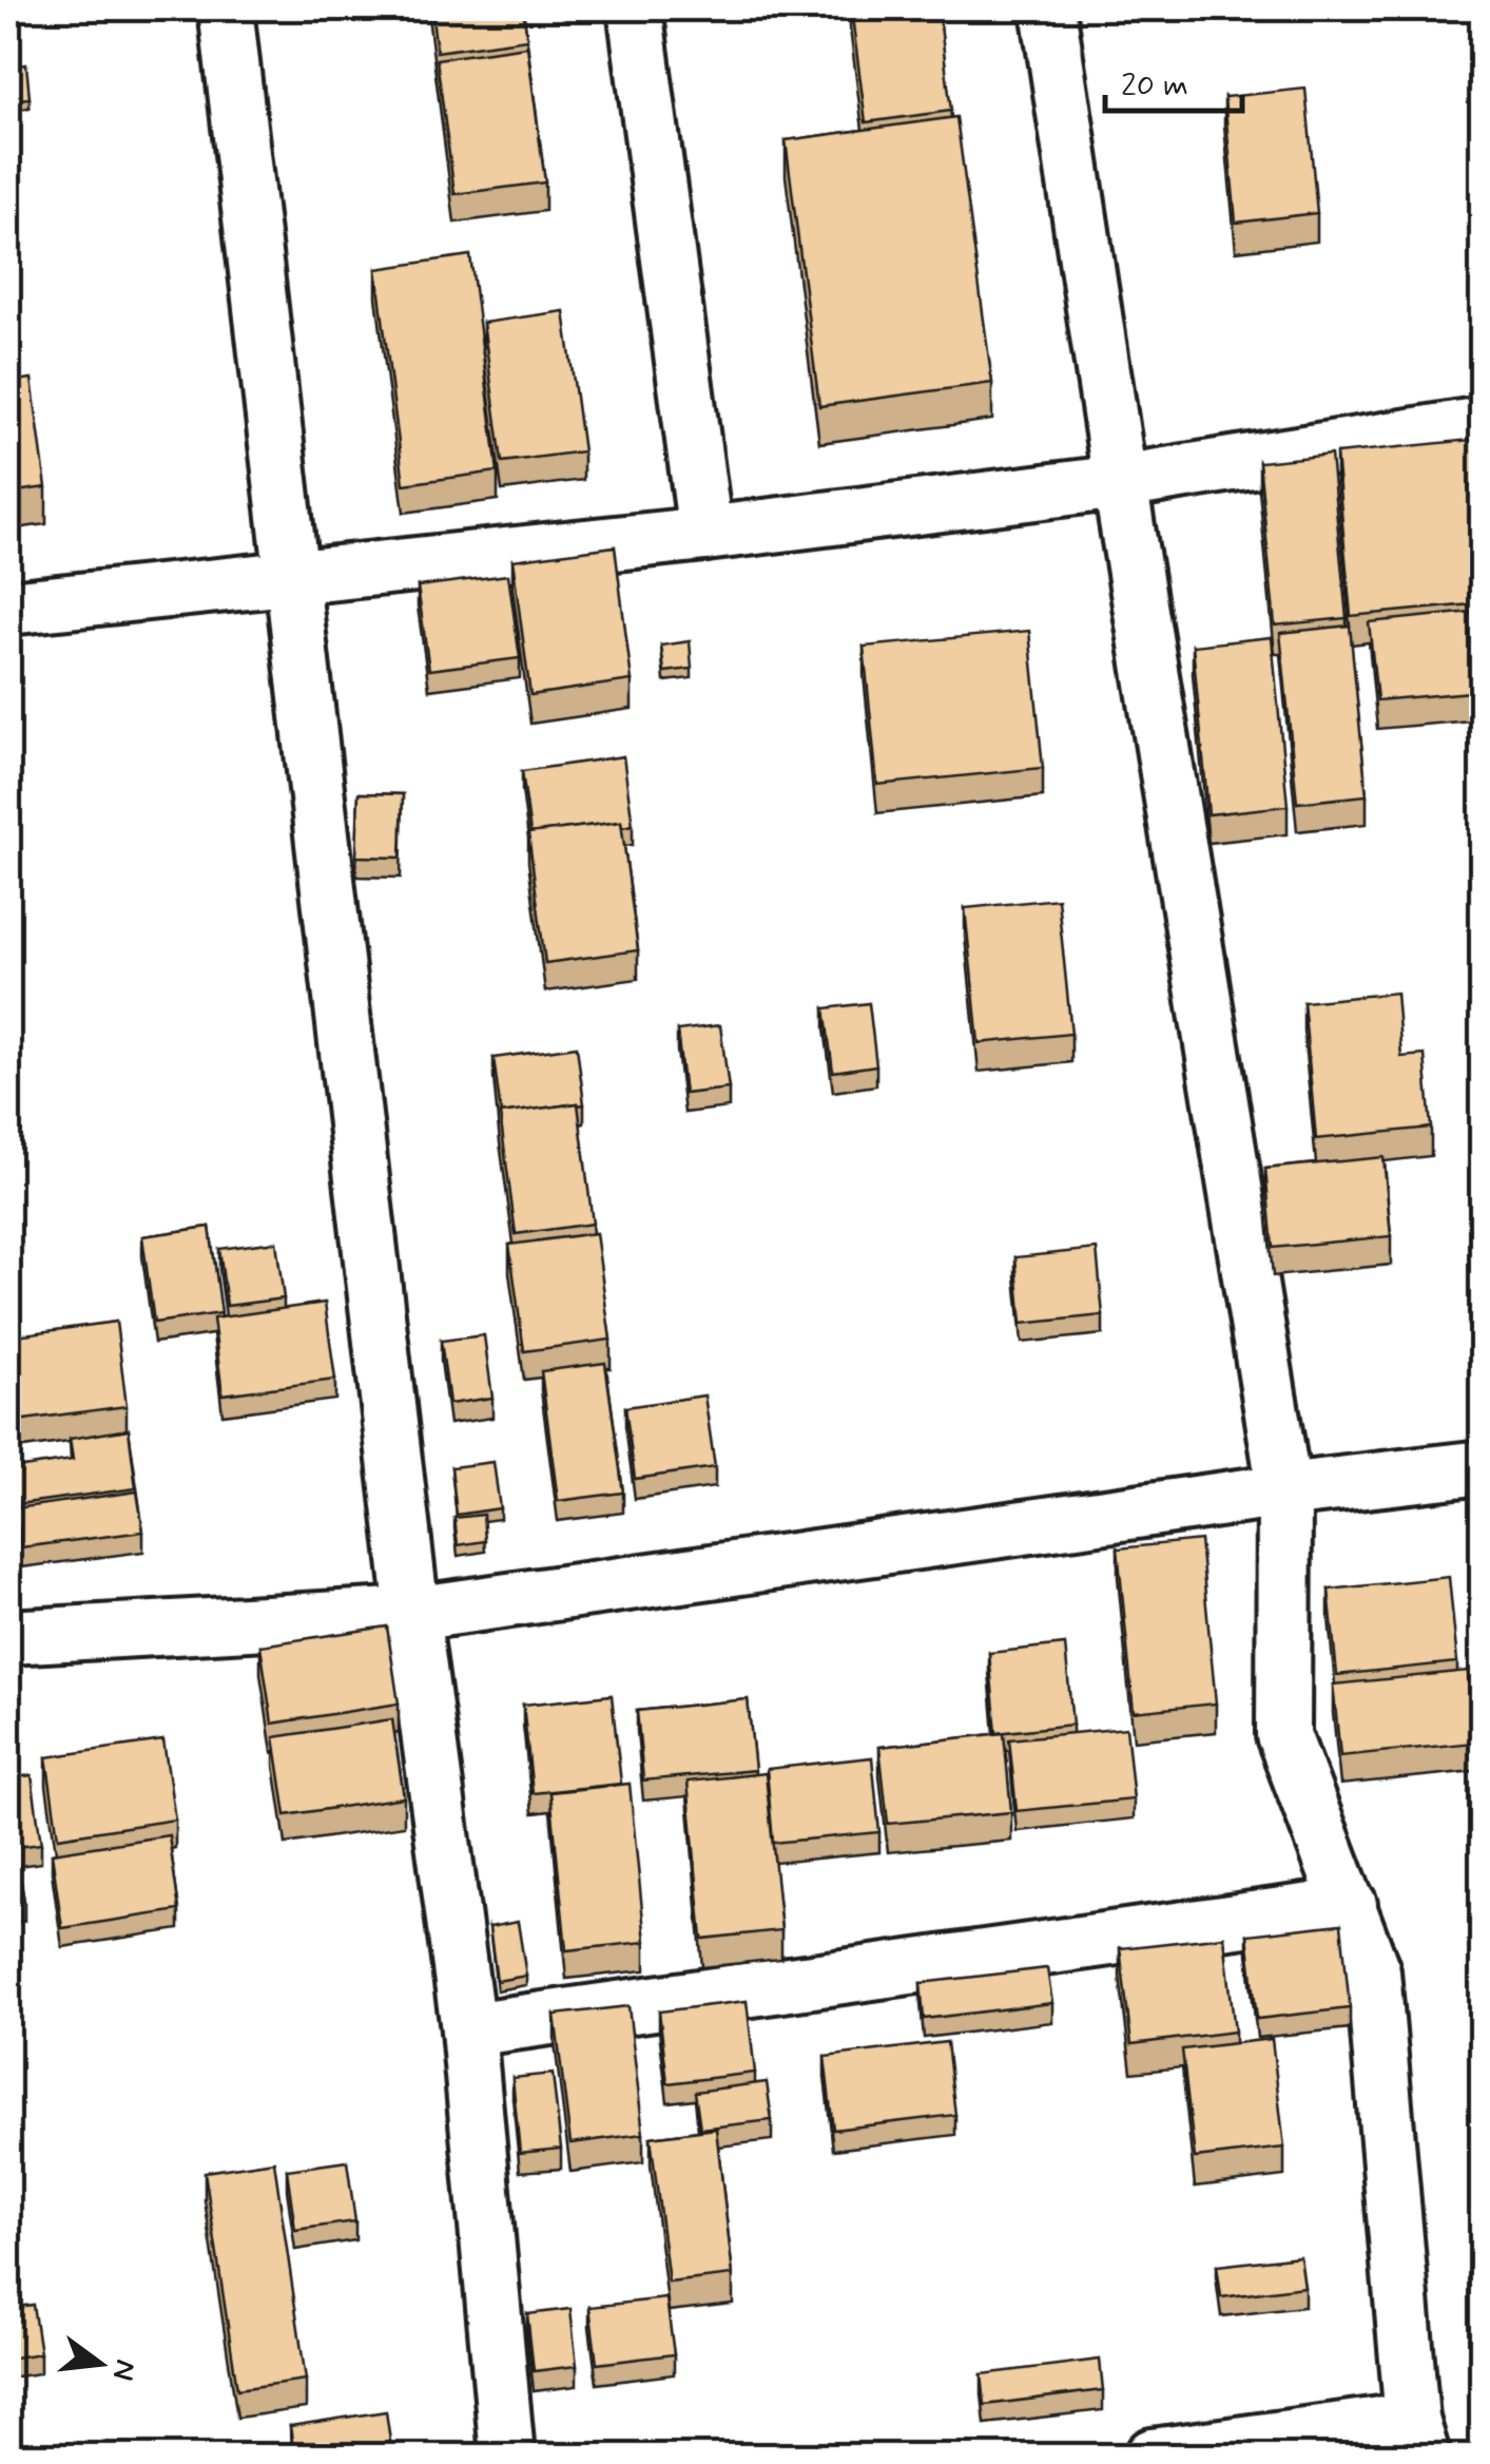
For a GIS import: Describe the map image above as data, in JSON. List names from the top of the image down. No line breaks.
{"scale_bar":"20 m","north":"right"}
